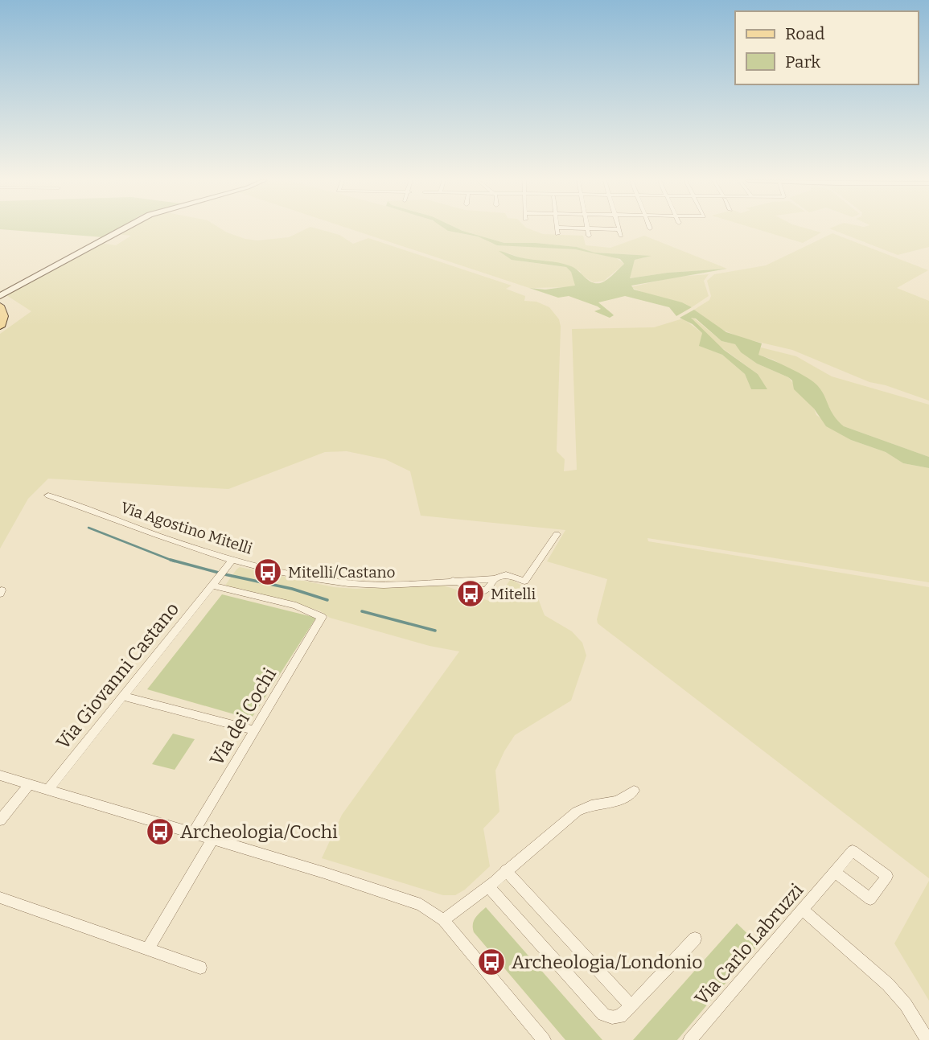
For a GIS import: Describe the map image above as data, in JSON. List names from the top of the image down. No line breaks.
{"streets":{"street":["Via Agostino Mitelli","Via Giovanni Castano","Via dei Cochi","Via Carlo Labruzzi"]},"crossings":[["Via Agostino Mitelli","Via Giovanni Castano"],["Via Giovanni Castano","Via dei Cochi"]],"places":{"bus stop":["Mitelli/Castano","Mitelli","Archeologia/Cochi","Archeologia/Londonio"]},"legend":["Road","Park"]}
